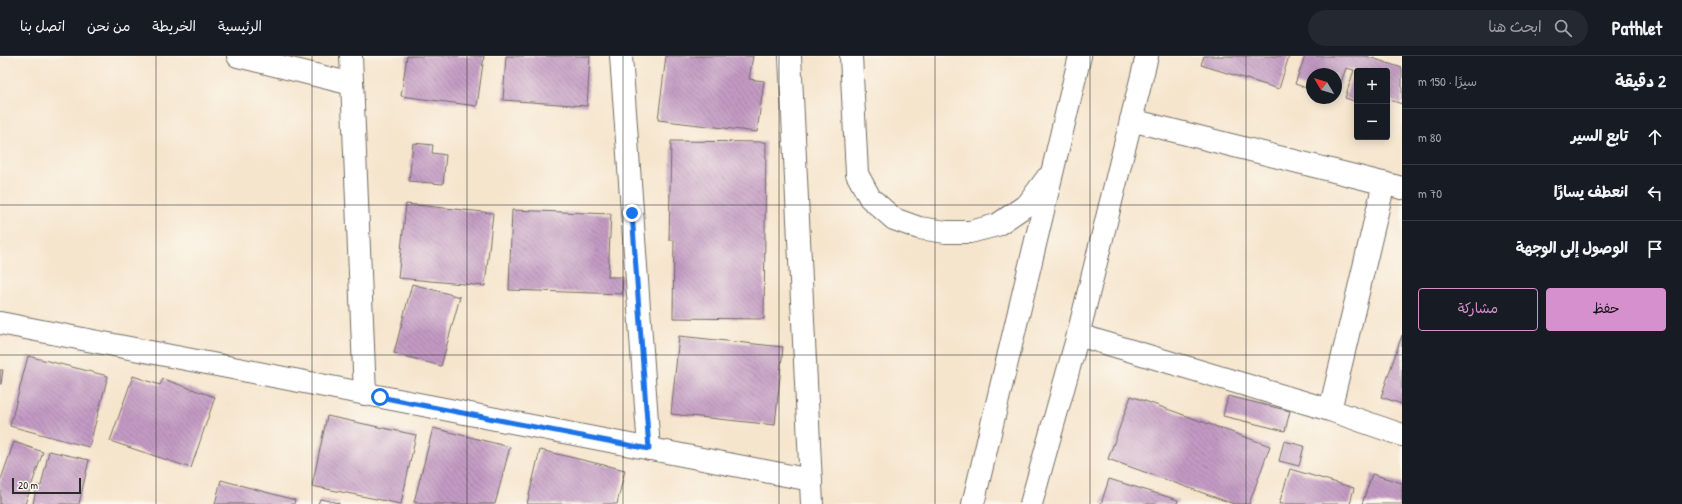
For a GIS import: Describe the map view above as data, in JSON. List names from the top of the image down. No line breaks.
{"scale_bar":"20 m","north":"top left","page":{"header":"Pathlet","search":"ابحث هنا","nav":["الرئيسية","الخريطة","من نحن","اتصل بنا"],"heading":["2 دقيقة","سيرًا · 150 m"],"map_buttons":["+","−"],"list":[["تابع السير","80 m"],["انعطف يسارًا","70 m"],"الوصول إلى الوجهة"],"buttons":["حفظ","مشاركة"],"scale":"20 m"}}
